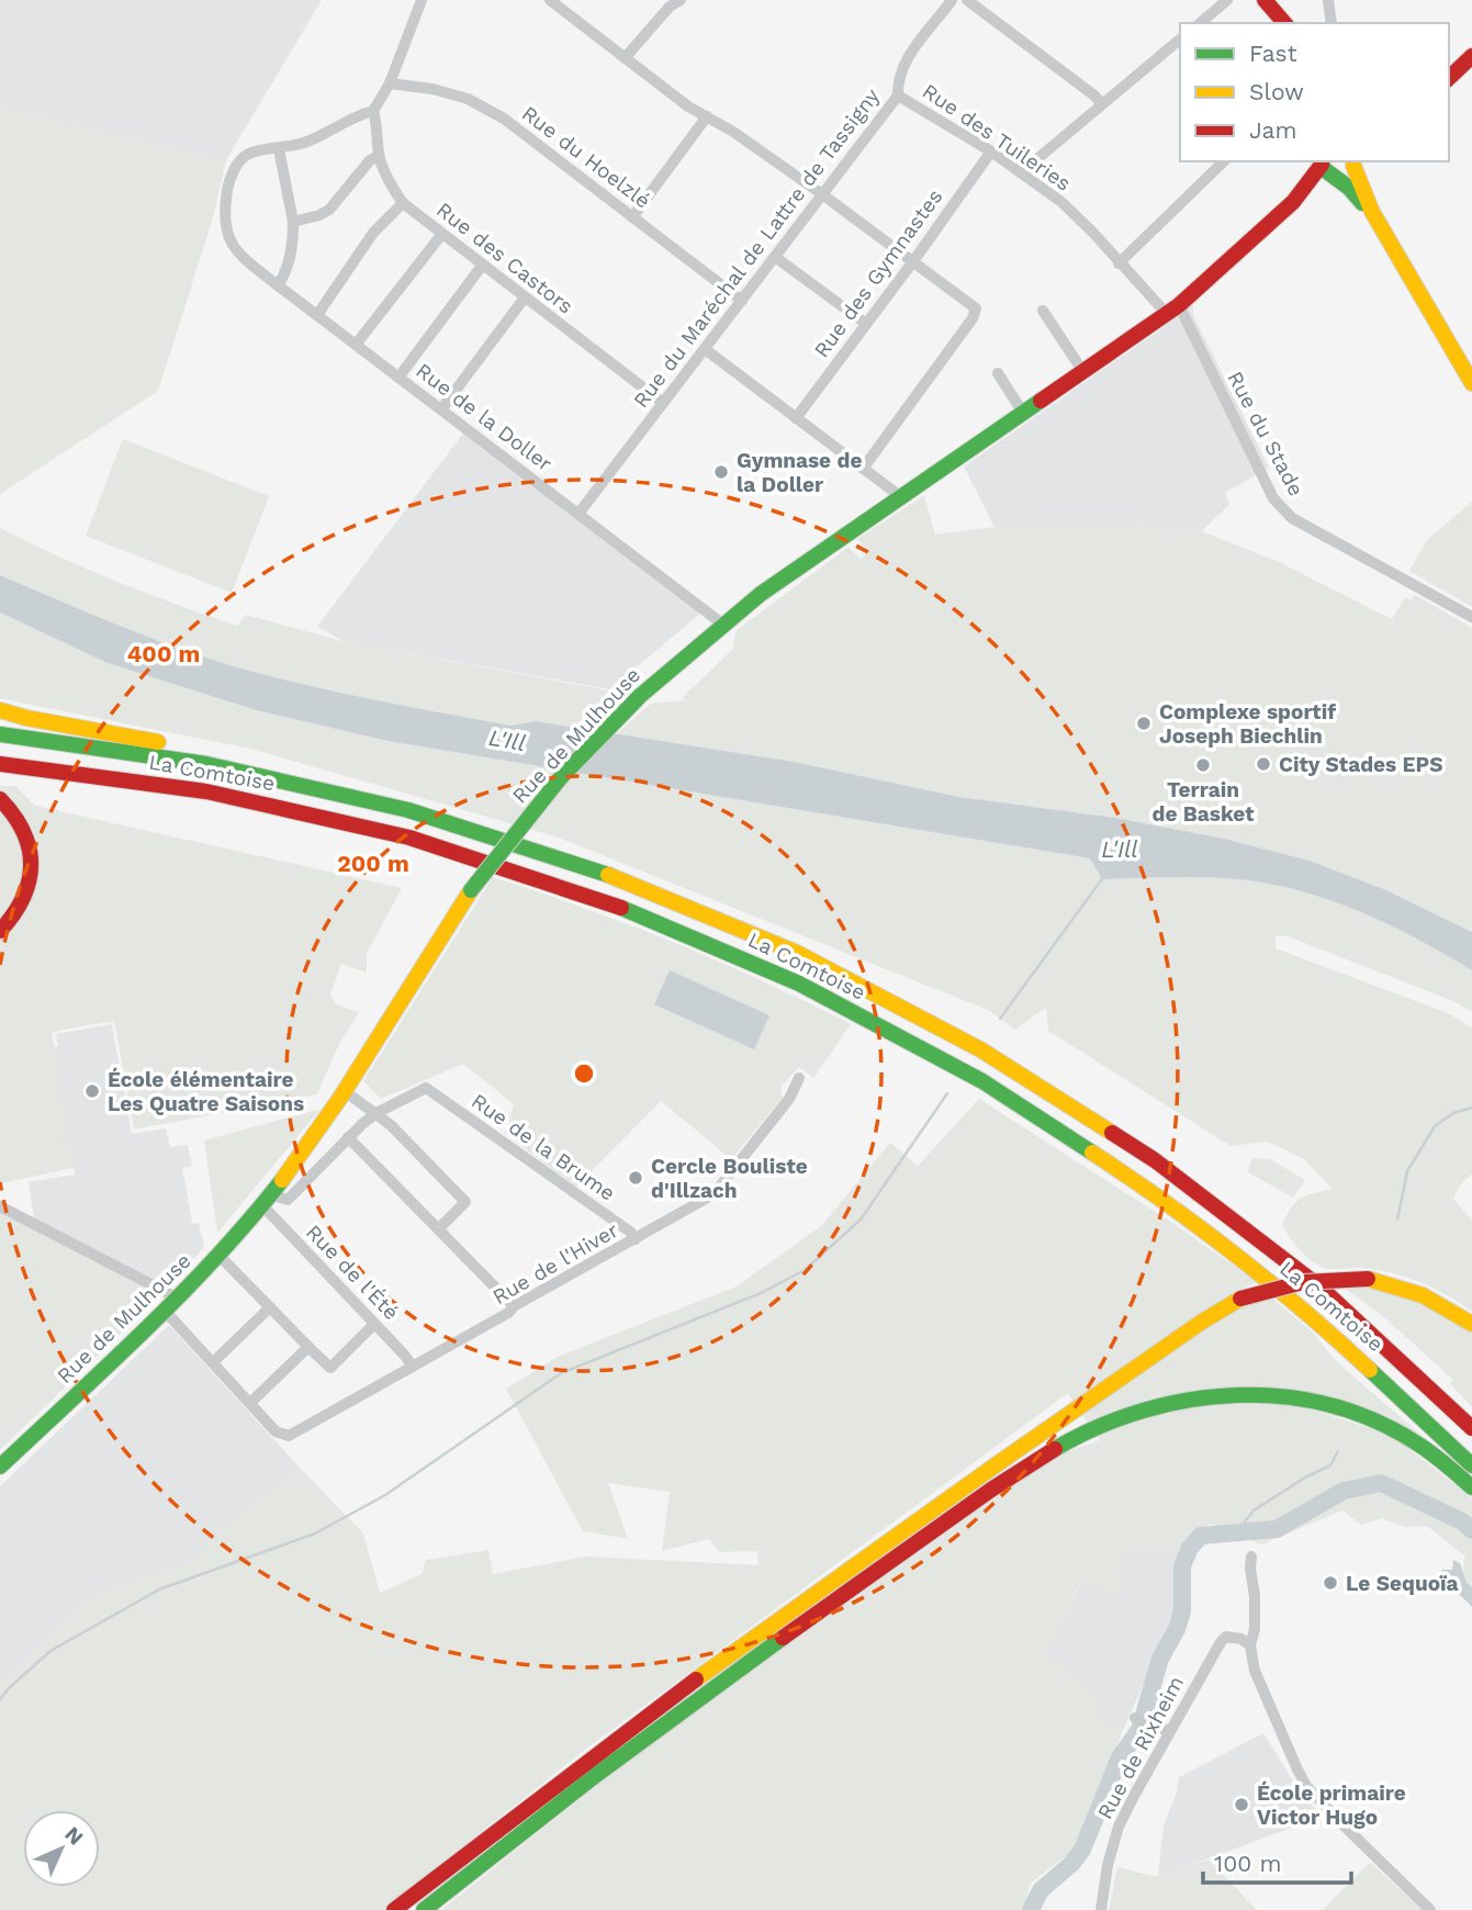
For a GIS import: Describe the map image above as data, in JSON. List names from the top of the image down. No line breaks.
{"streets":{"main road":["Rue de Mulhouse","La Comtoise"],"street":["Rue des Tuileries","Rue du Hoelzlé","Rue du Maréchal de Lattre de Tassigny","Rue des Castors","Rue des Gymnastes","Rue de la Doller","Rue du Stade","Rue de la Brume","Rue de l'Hiver","Rue de l'Été","Rue de Rixheim"]},"crossings":[["Rue des Tuileries","Rue du Maréchal de Lattre de Tassigny"],["Rue des Tuileries","Rue des Gymnastes"],["Rue des Tuileries","Rue du Stade"],["Rue des Tuileries","Rue de Mulhouse"],["Rue du Hoelzlé","Rue du Maréchal de Lattre de Tassigny"],["Rue du Maréchal de Lattre de Tassigny","Rue des Castors"],["Rue du Maréchal de Lattre de Tassigny","Rue de la Doller"],["Rue de la Doller","Rue de Mulhouse"],["Rue du Stade","Rue de Mulhouse"],["Rue de Mulhouse","Rue de l'Été"],["Rue de la Brume","Rue de l'Hiver"],["Rue de l'Hiver","Rue de l'Été"]],"water":["L'Ill"],"places":["Gymnase de la Doller","Complexe sportif Joseph Biechlin","City Stades EPS","Terrain de Basket","École élémentaire Les Quatre Saisons","Cercle Bouliste d'Illzach","Le Sequoïa","École primaire Victor Hugo"],"legend":["Fast","Slow","Jam"],"scale_bar":"100 m","north":"top right","rings":["400 m","200 m"]}
